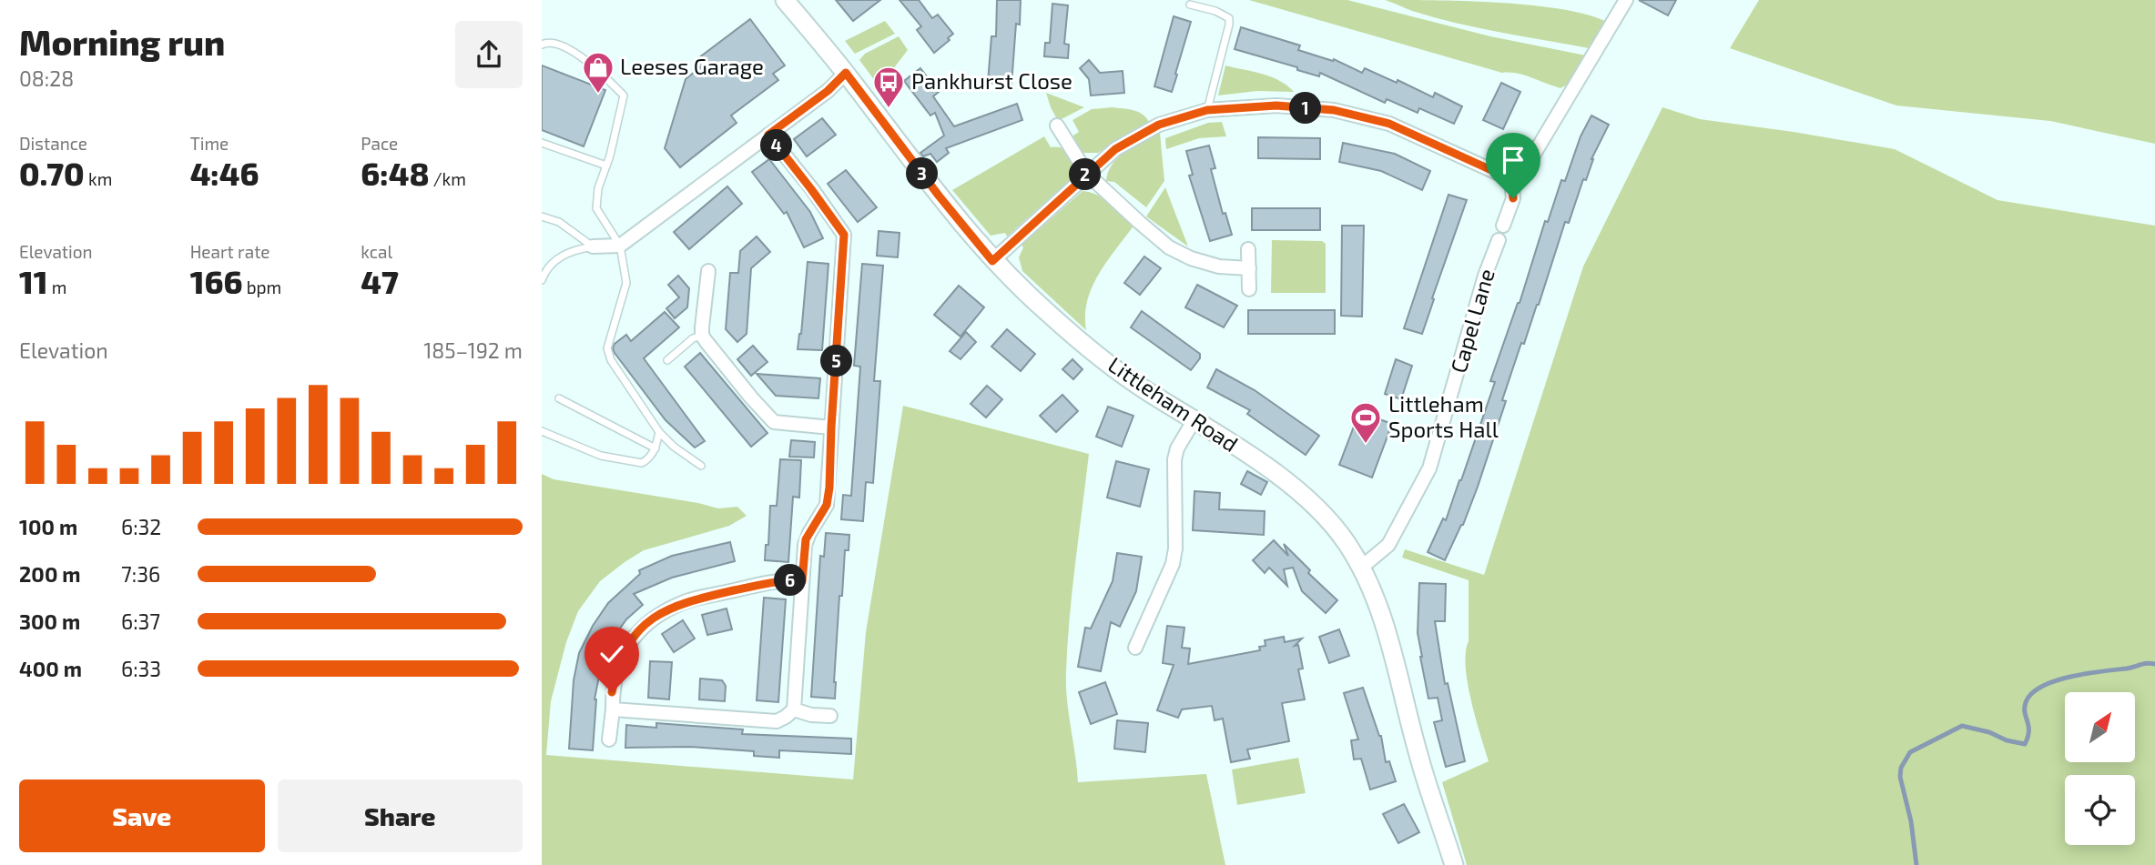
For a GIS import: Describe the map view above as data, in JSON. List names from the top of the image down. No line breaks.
{"streets":{"street":["Capel Lane","Littleham Road"]},"crossings":[["Capel Lane","Littleham Road"]],"places":{"shop":["Leeses Garage"],"bus stop":["Pankhurst Close"],"sports":["Littleham Sports Hall"]},"north":"top right","page":{"heading":["Morning run","08:28"],"pins":["1","4","3","2","5","6"],"stats":[["Distance","0.70 km"],["Time","4:46"],["Pace","6:48 /km"],["Elevation","11 m"],["Heart rate","166 bpm"],["kcal","47"]],"chart":["Elevation","185–192 m"],"list":[{"name":"100 m","note":"6:32"},{"name":"200 m","note":"7:36"},{"name":"300 m","note":"6:37"},{"name":"400 m","note":"6:33"}],"buttons":["Save","Share"]}}
